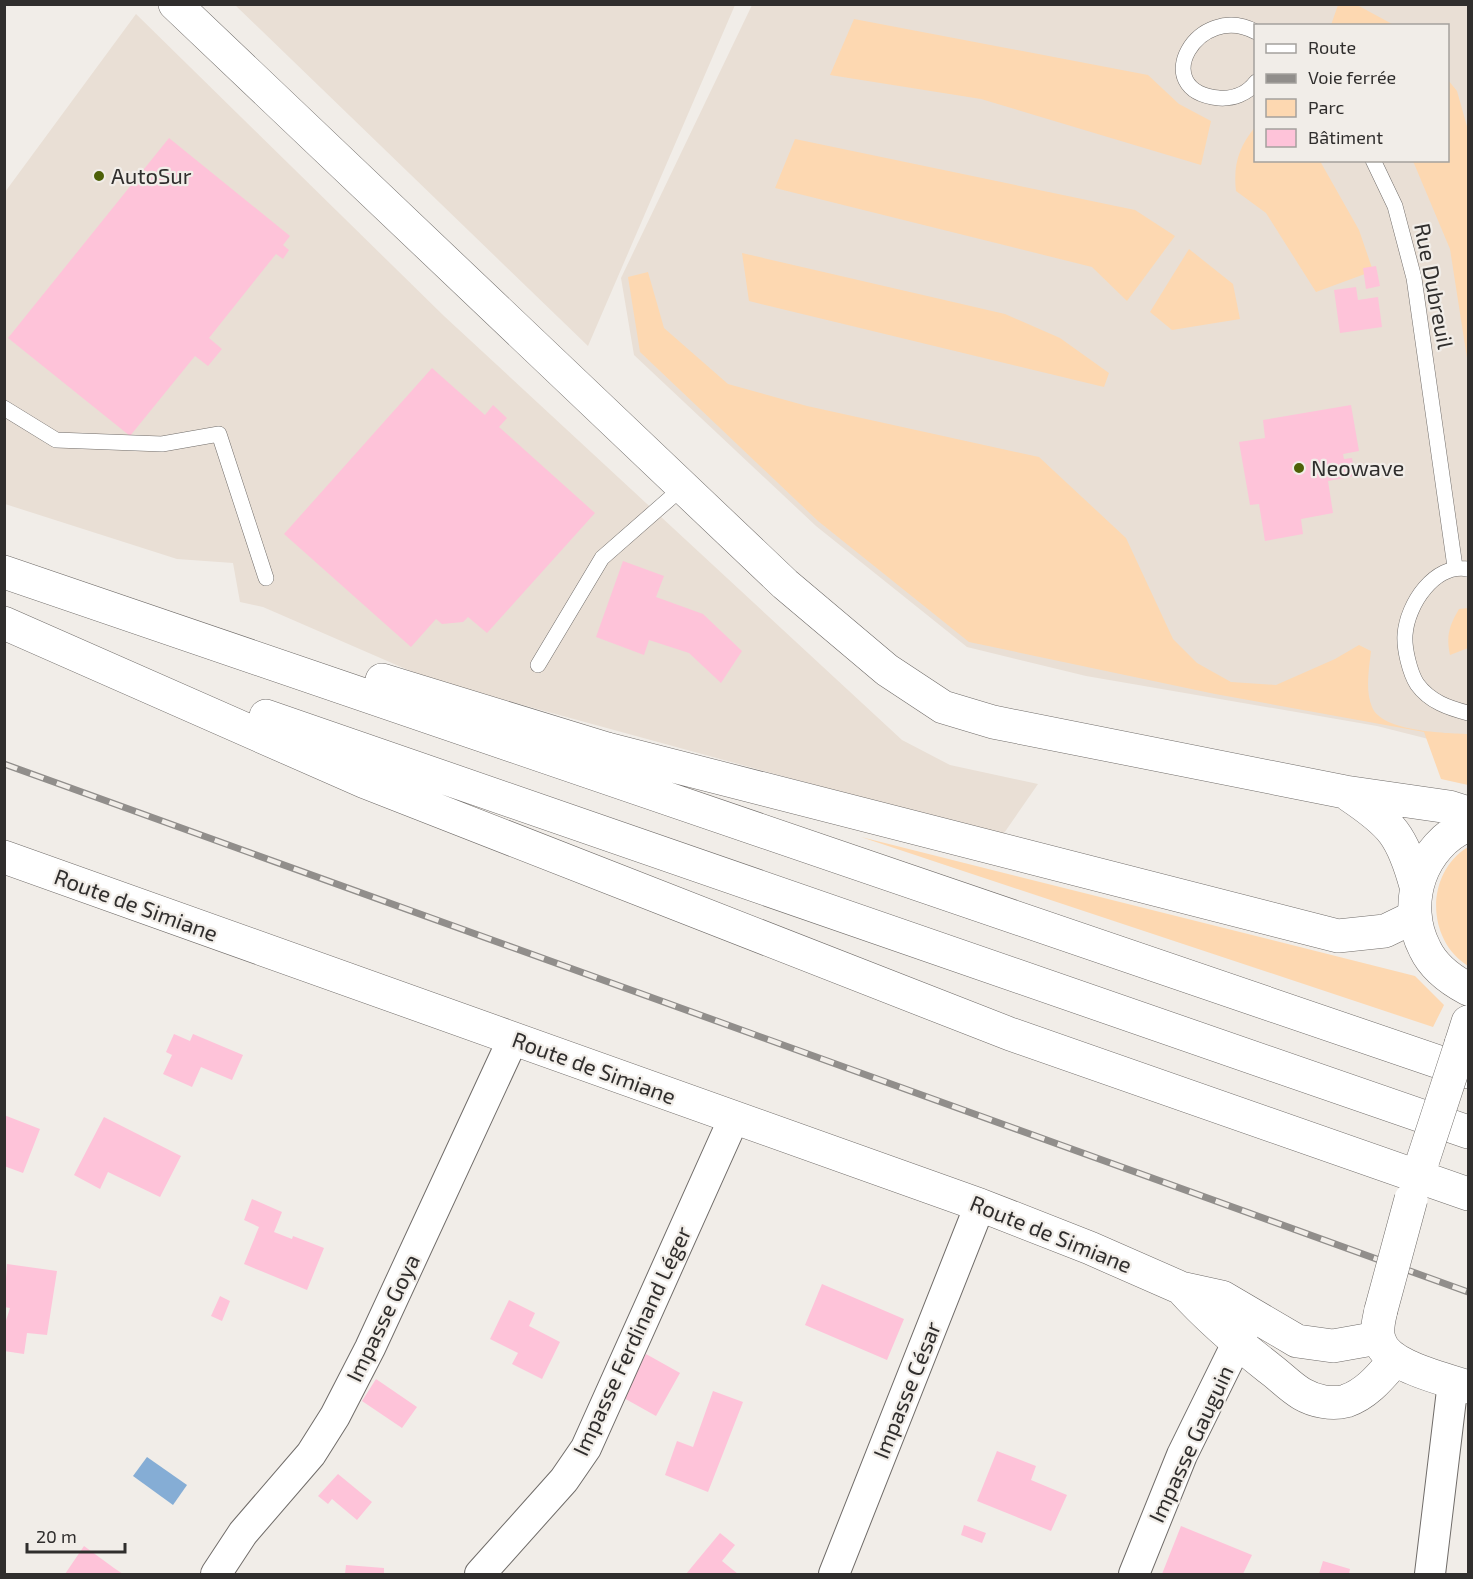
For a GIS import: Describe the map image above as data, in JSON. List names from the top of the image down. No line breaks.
{"streets":{"main road":["Route de Simiane"],"street":["Impasse Goya","Impasse Ferdinand Léger","Impasse César","Impasse Gauguin"],"lane":["Rue Dubreuil"]},"crossings":[["Route de Simiane","Impasse Goya"],["Route de Simiane","Impasse Ferdinand Léger"],["Route de Simiane","Impasse César"],["Route de Simiane","Impasse Gauguin"]],"places":["AutoSur","Neowave"],"legend":["Route","Voie ferrée","Parc","Bâtiment"],"scale_bar":"20 m"}
